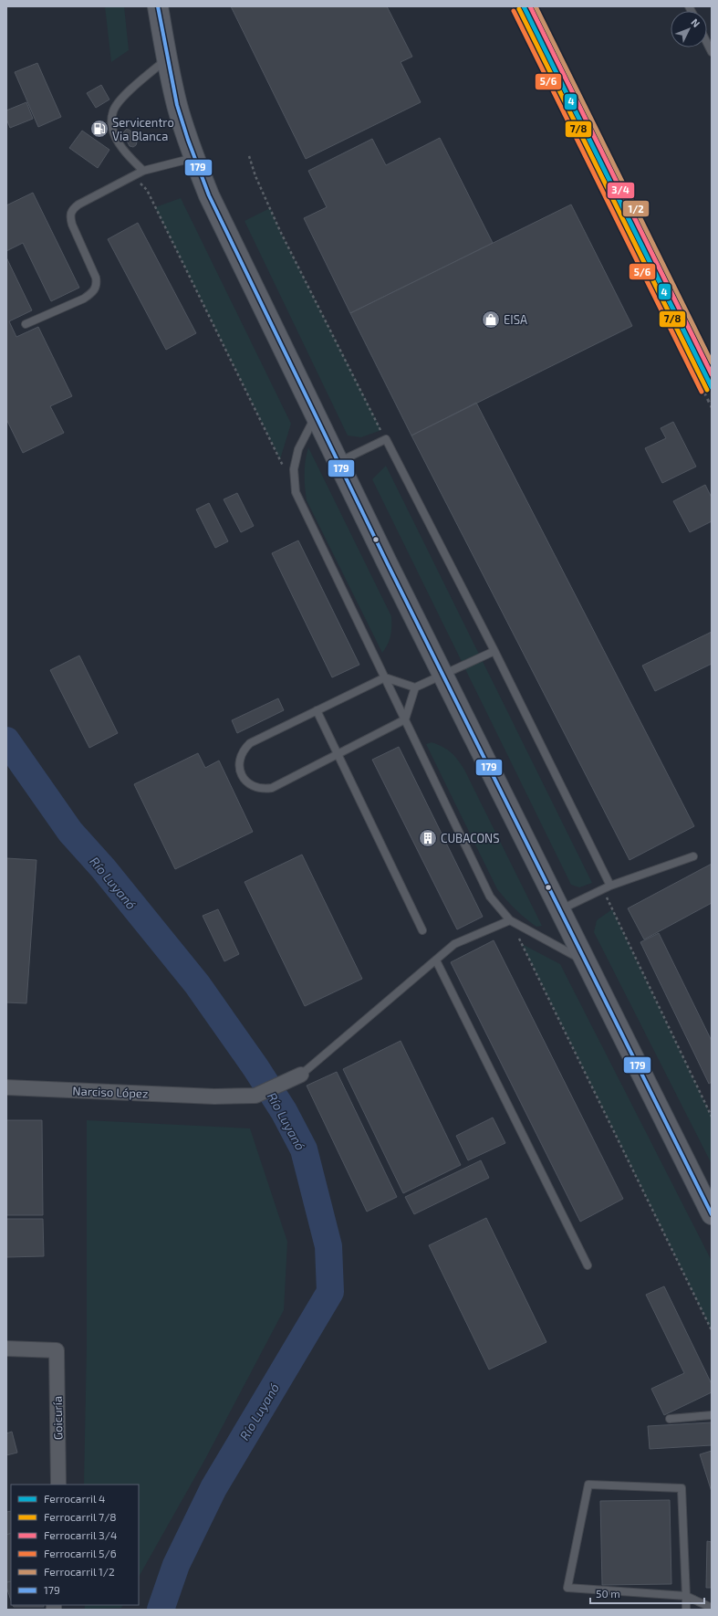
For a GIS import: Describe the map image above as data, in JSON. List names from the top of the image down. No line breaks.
{"streets":{"street":["Narciso López","Goicuría"]},"water":["Río Luyanó"],"places":{"fuel station":["Servicentro Via Blanca"],"shop":["EISA"],"building":["CUBACONS"]},"lines":["rail line 4","rail line 3/4","rail line 1/2","transit line 179","rail line 7/8","rail line 5/6"],"legend":["Ferrocarril 4","Ferrocarril 7/8","Ferrocarril 3/4","Ferrocarril 5/6","Ferrocarril 1/2","179"],"scale_bar":"50 m","north":"top right"}
